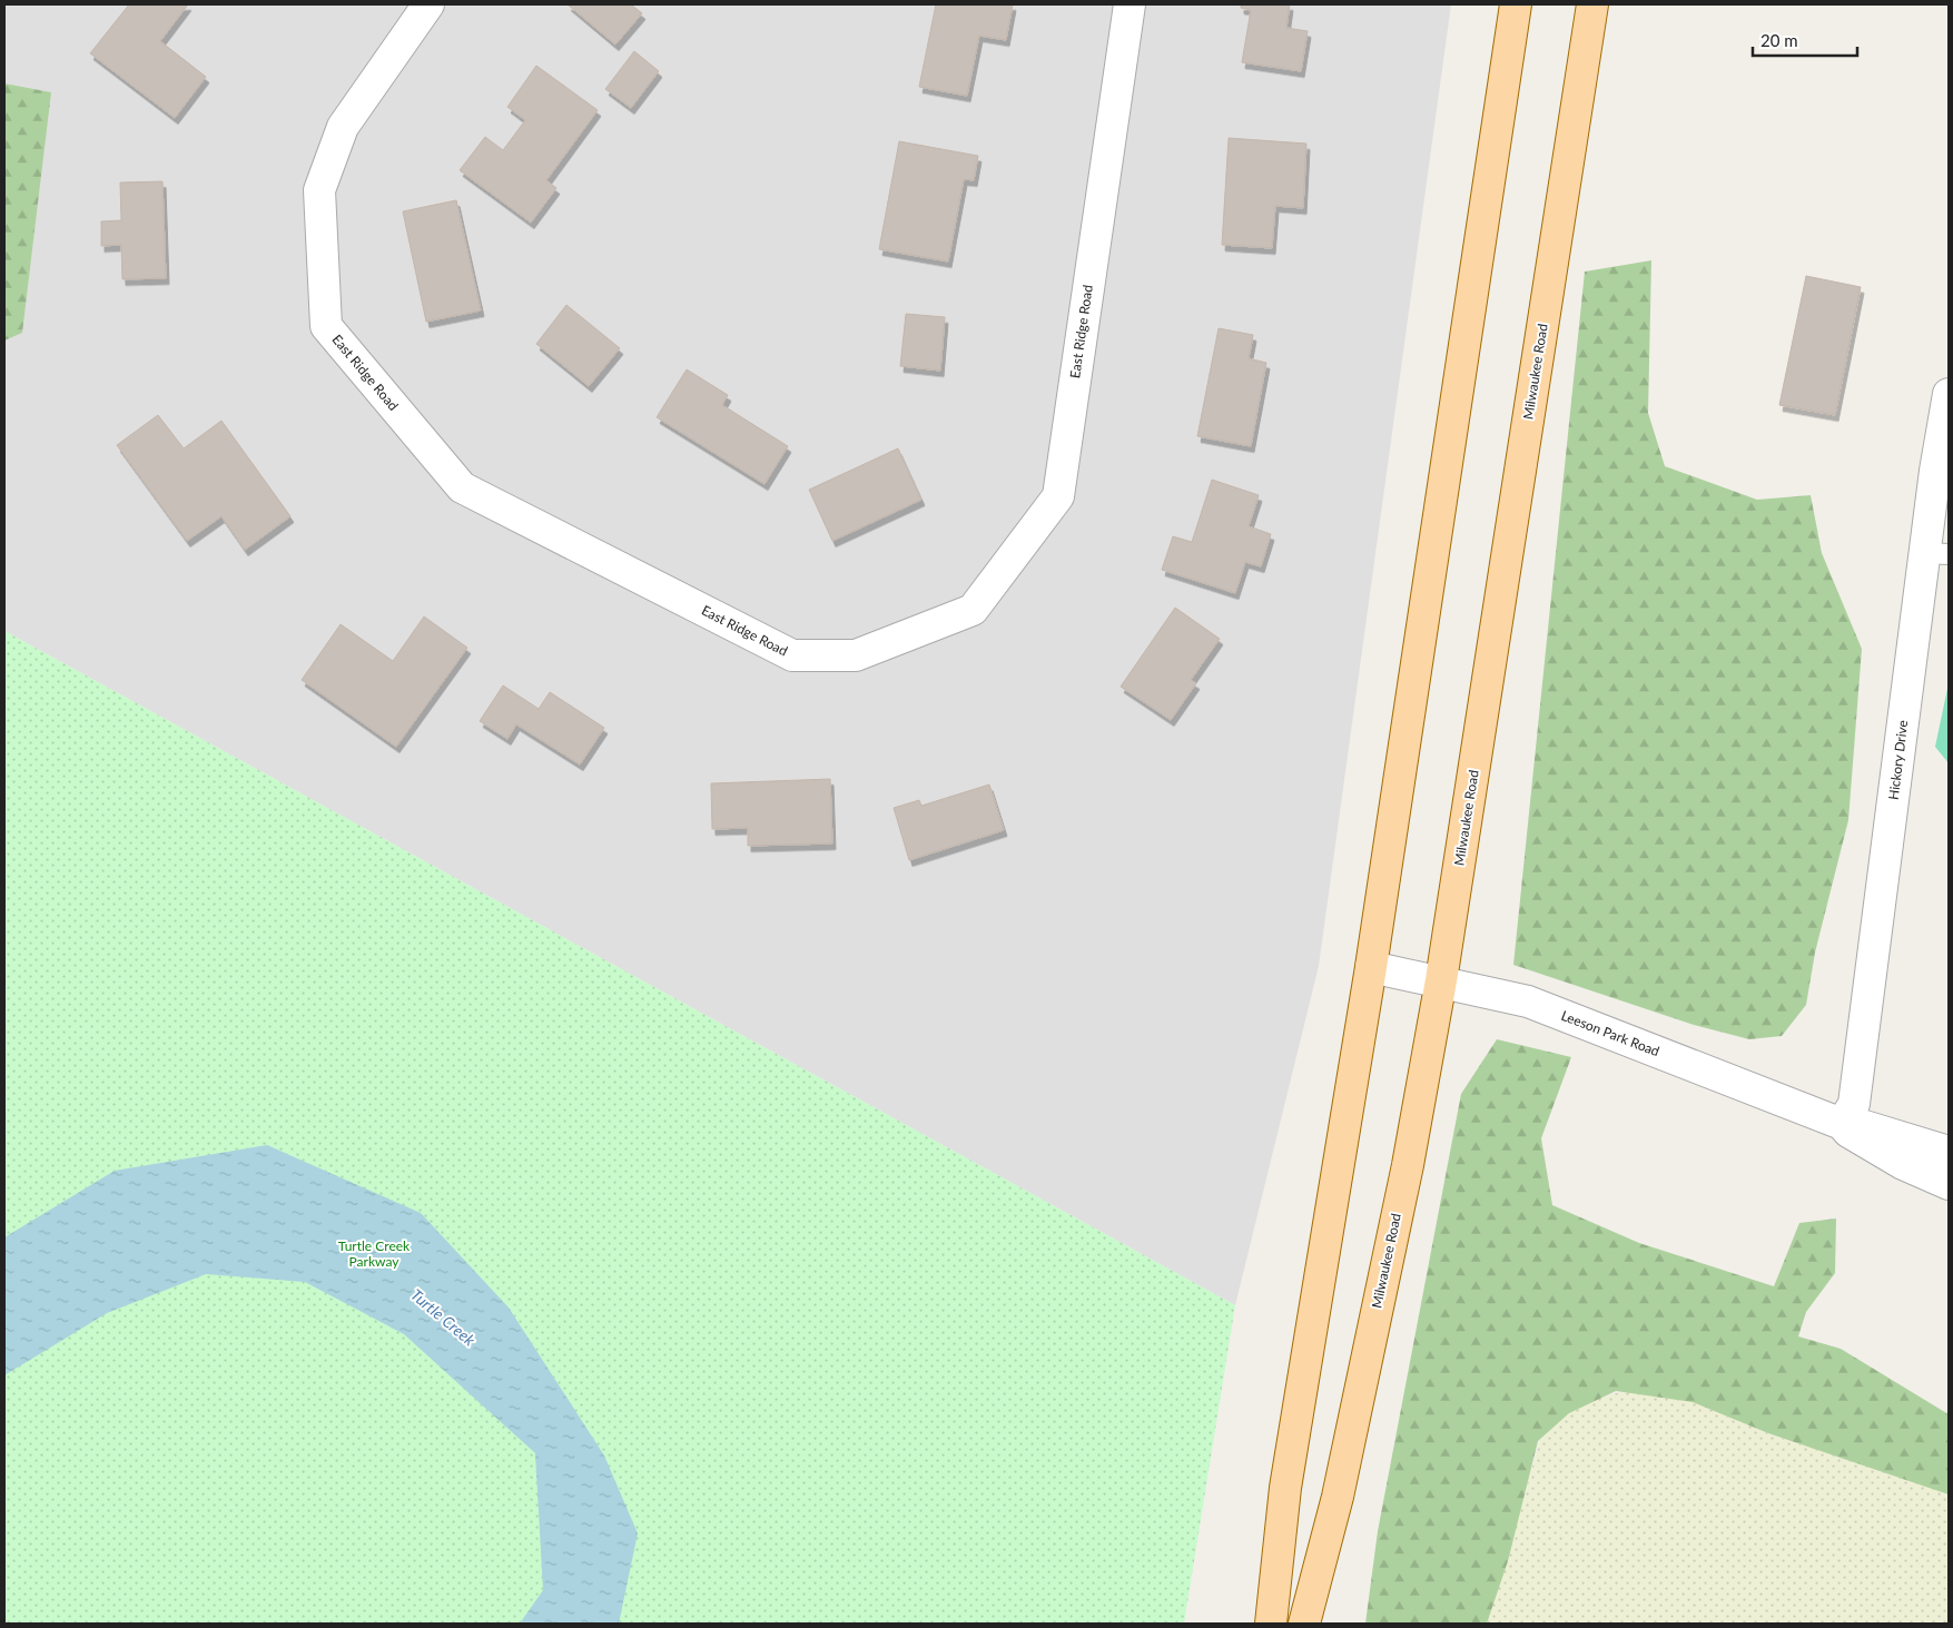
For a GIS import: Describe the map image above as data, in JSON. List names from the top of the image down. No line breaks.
{"streets":{"main road":["Milwaukee Road"],"street":["East Ridge Road","Hickory Drive","Leeson Park Road"]},"crossings":[["Milwaukee Road","Leeson Park Road"],["Hickory Drive","Leeson Park Road"]],"water":["Turtle Creek"],"parks":["Turtle Creek Parkway"],"scale_bar":"20 m"}
